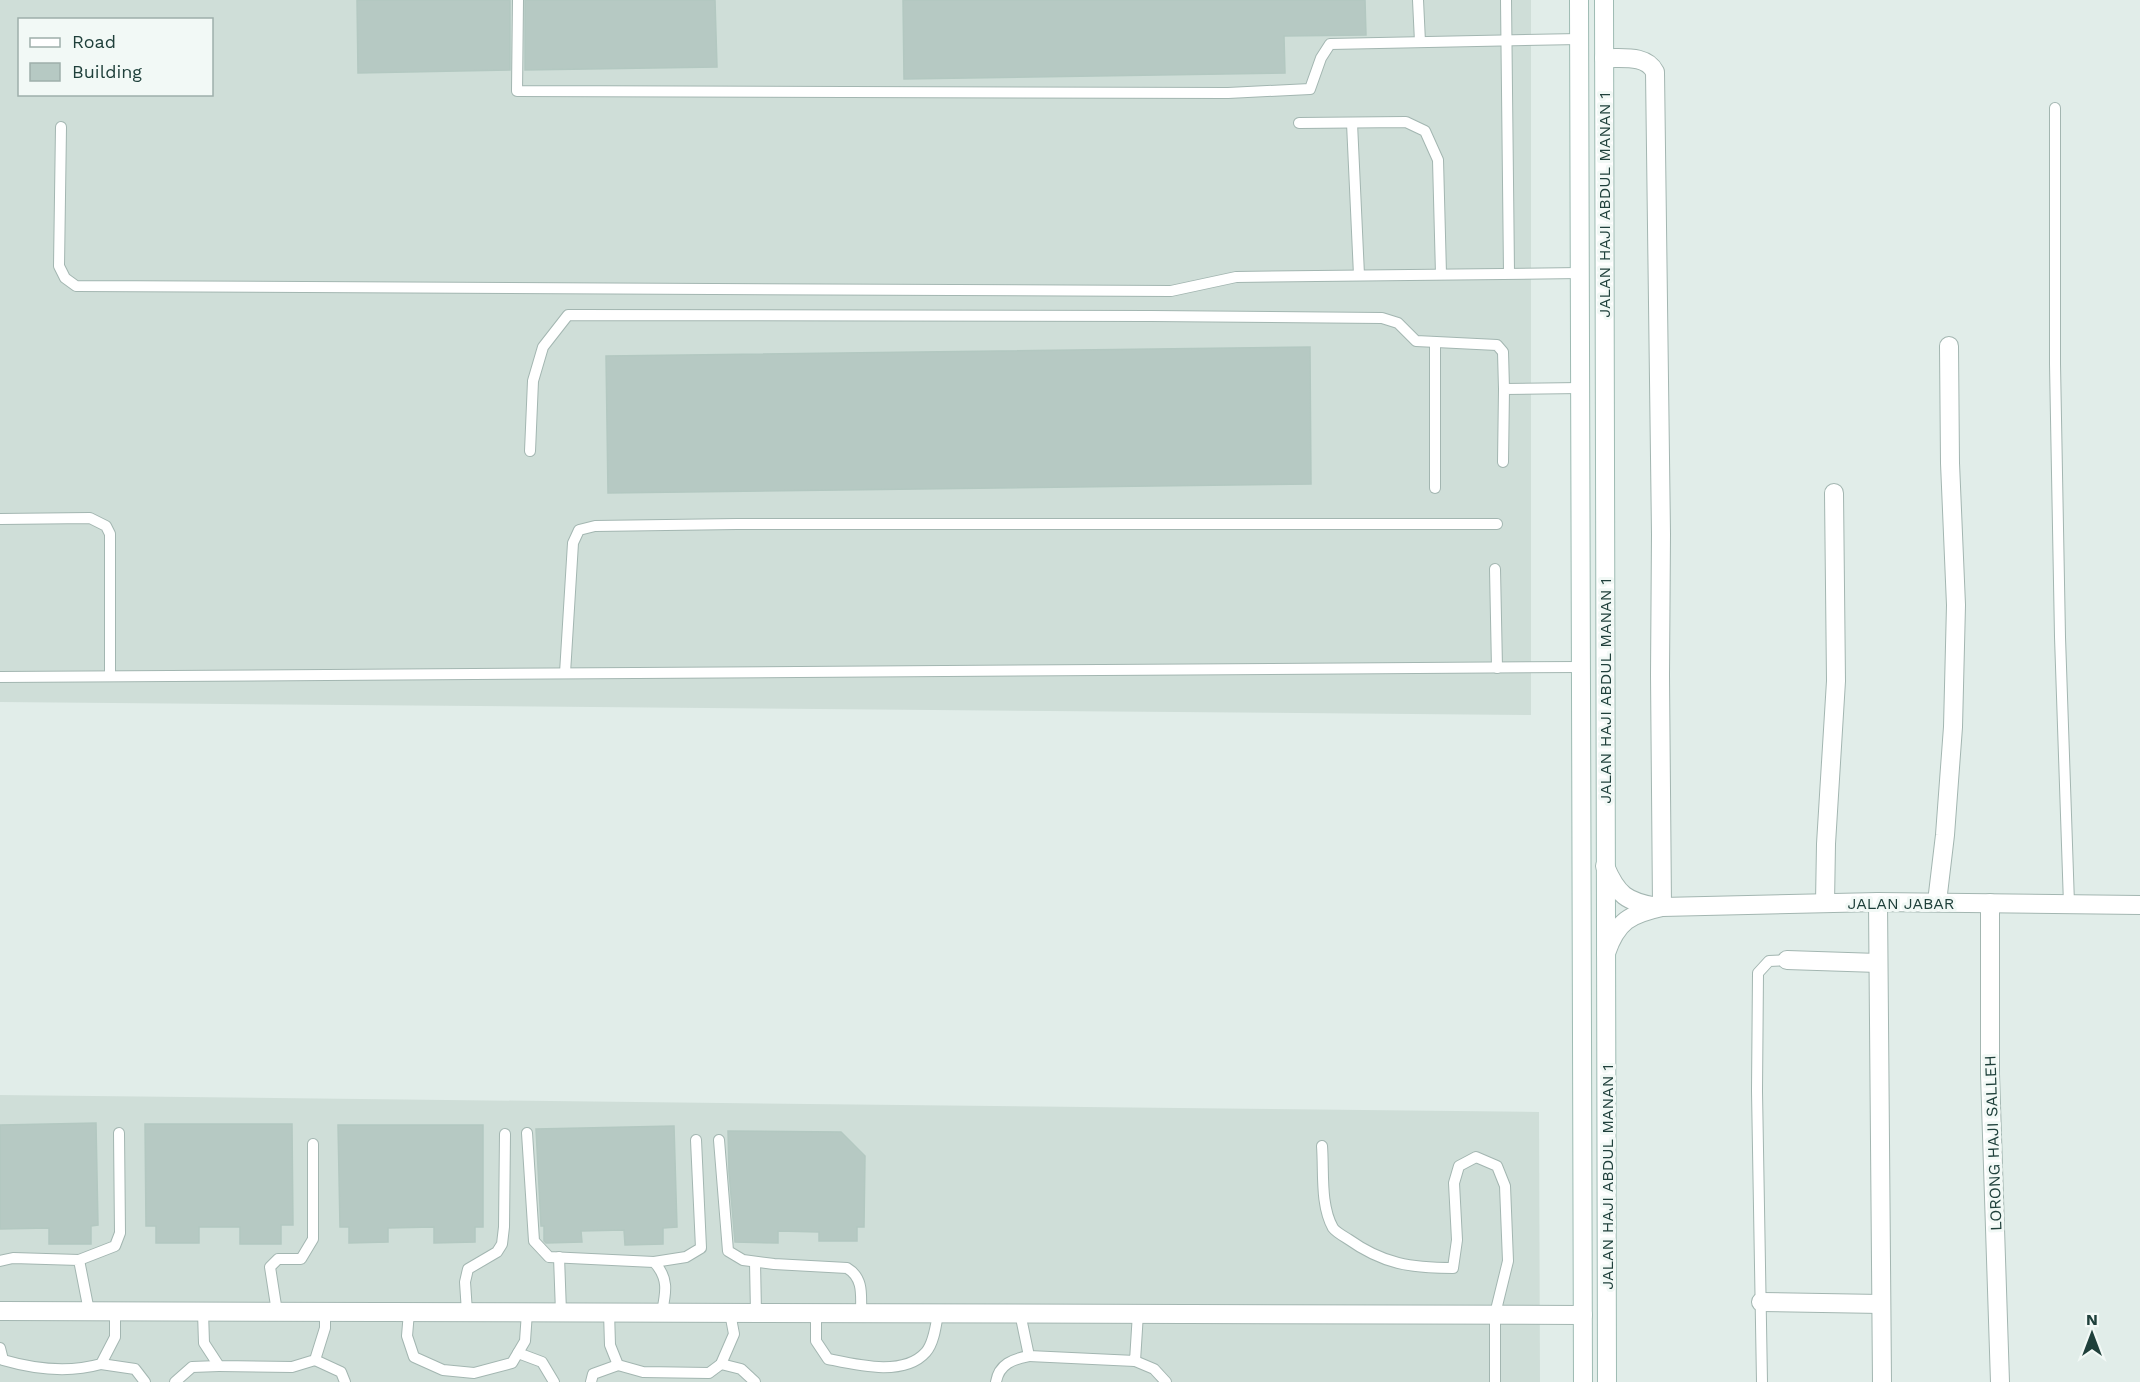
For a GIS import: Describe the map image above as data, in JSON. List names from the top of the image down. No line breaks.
{"streets":{"street":["JALAN HAJI ABDUL MANAN 1","JALAN JABAR","LORONG HAJI SALLEH"]},"crossings":[["JALAN JABAR","LORONG HAJI SALLEH"]],"legend":["Road","Building"],"north":"top"}
